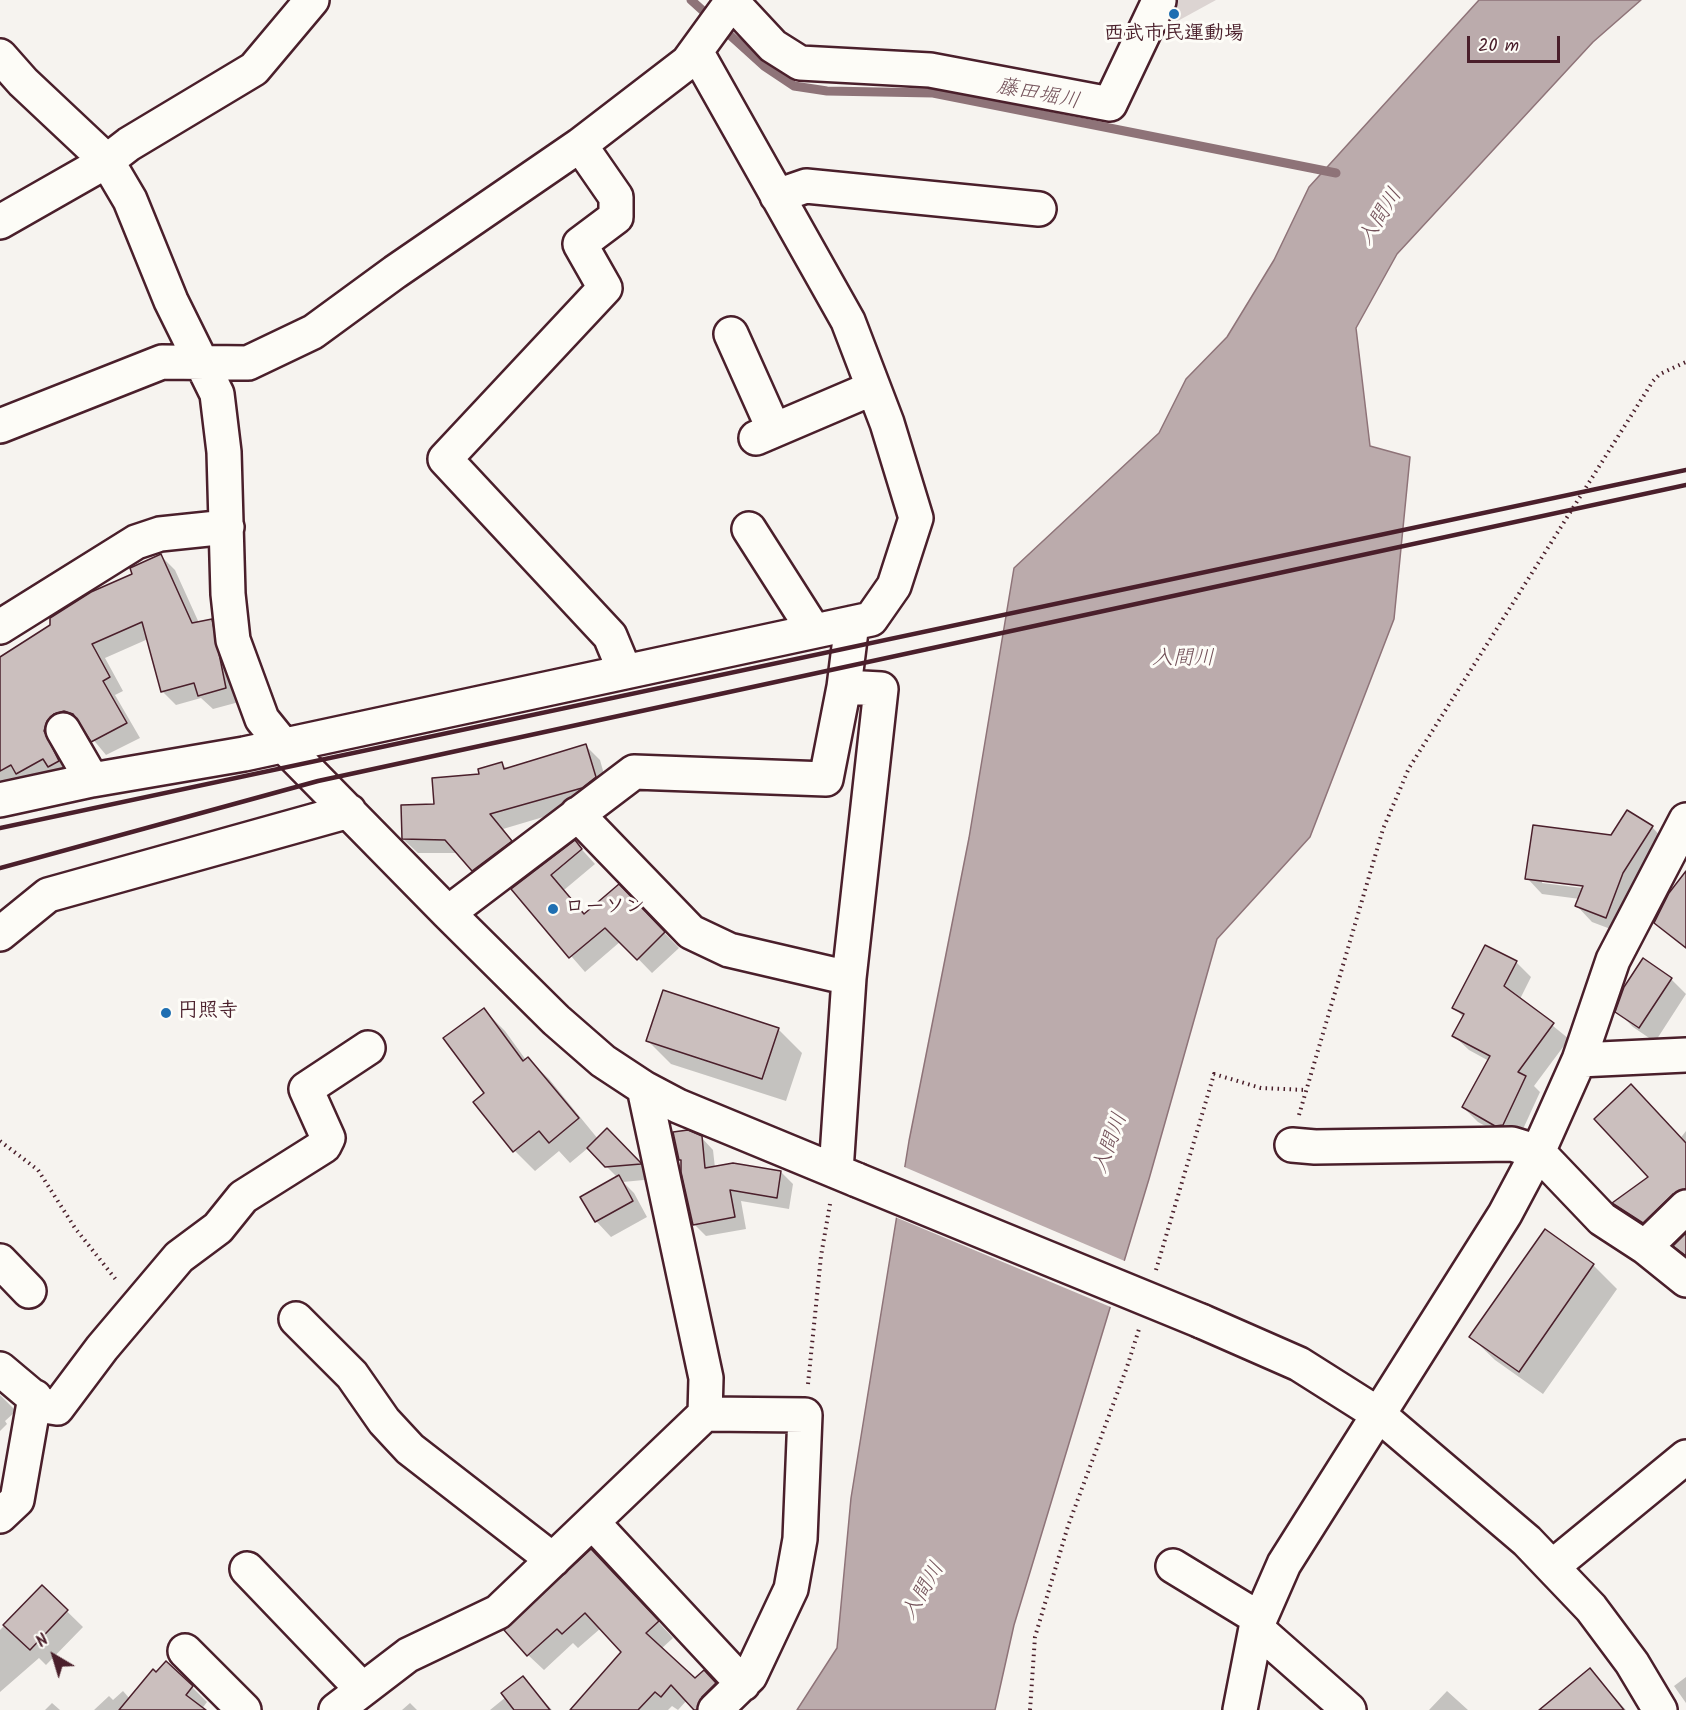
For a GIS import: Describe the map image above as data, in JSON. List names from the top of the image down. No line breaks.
{"water":["藤田堀川","入間川"],"places":["西武市民運動場","ローソン","円照寺"],"scale_bar":"20 m","north":"top left"}
